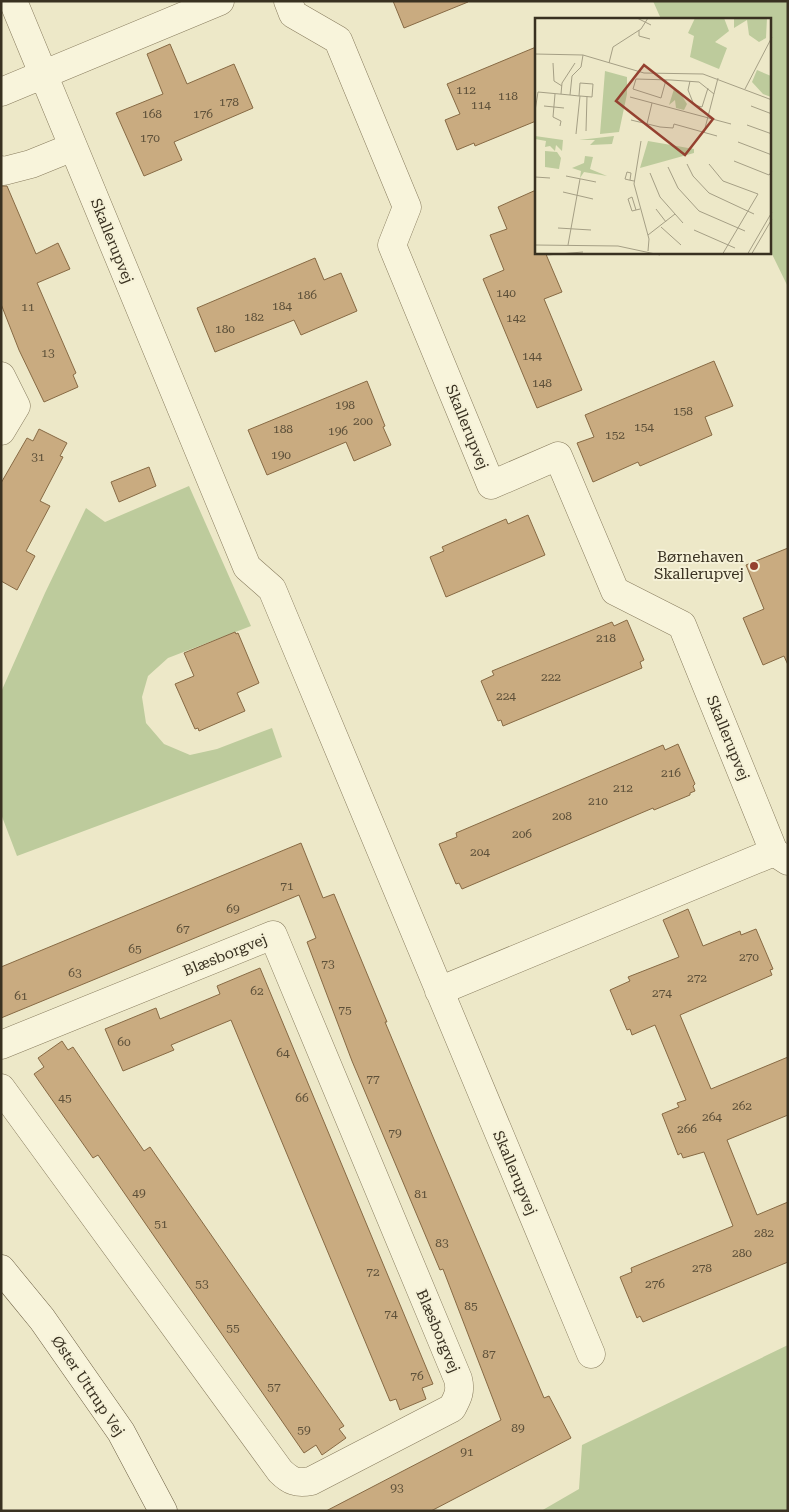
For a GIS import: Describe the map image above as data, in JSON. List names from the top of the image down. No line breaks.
{"streets":{"street":["Skallerupvej","Blæsborgvej","Øster Uttrup Vej"]},"places":["Børnehaven Skallerupvej"],"house_numbers":["112","118","178","114","168","176","170","140","186","184","11","182","142","180","13","144","148","198","158","200","154","188","196","152","190","31","218","222","224","216","212","210","208","206","204","71","69","67","65","270","73","63","272","62","274","61","75","60","64","77","45","66","262","264","266","79","49","81","51","282","83","280","278","72","53","276","85","74","55","87","76","57","89","59","91","93"]}
